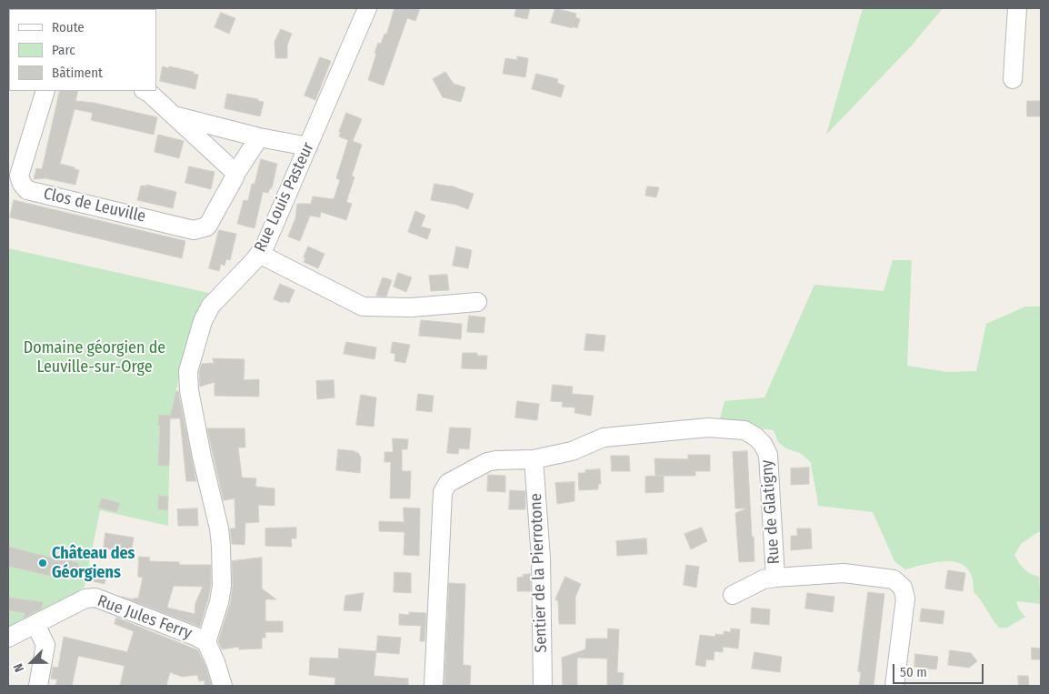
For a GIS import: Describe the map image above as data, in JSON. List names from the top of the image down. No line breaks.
{"streets":{"street":["Rue Louis Pasteur","Clos de Leuville","Rue de Glatigny","Sentier de la Pierrotone","Rue Jules Ferry"]},"crossings":[["Rue Louis Pasteur","Rue Jules Ferry"],["Rue de Glatigny","Sentier de la Pierrotone"]],"parks":["Domaine géorgien de Leuville-sur-Orge"],"places":["Château des Géorgiens"],"legend":["Route","Parc","Bâtiment"],"scale_bar":"50 m","north":"bottom left"}
